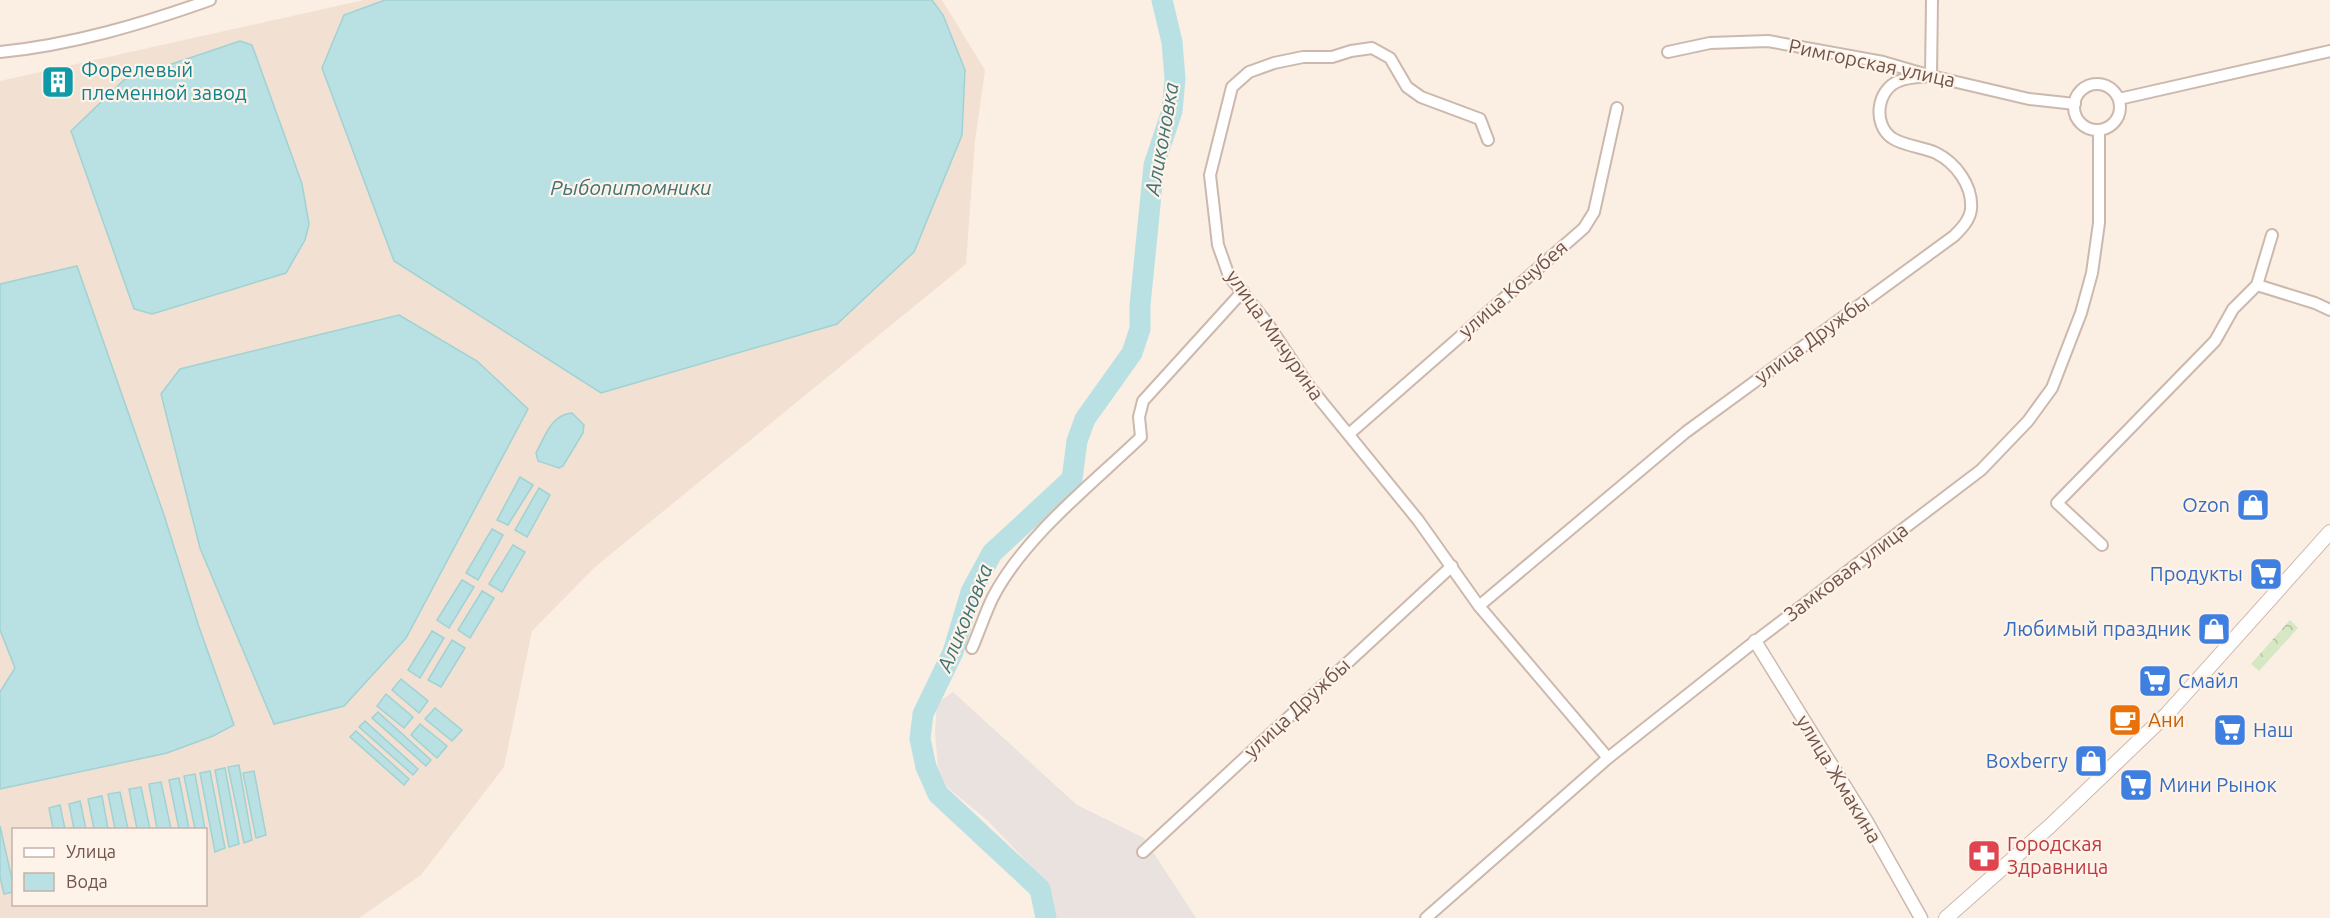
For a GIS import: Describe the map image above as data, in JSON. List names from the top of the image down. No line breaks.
{"streets":{"street":["Римгорская улица","улица Кочубея","улица Мичурина","улица Дружбы","Замковая улица","улица Жмакина"]},"crossings":[["Римгорская улица","улица Дружбы"],["Римгорская улица","Замковая улица"],["улица Кочубея","улица Мичурина"],["улица Мичурина","улица Дружбы"],["улица Мичурина","Замковая улица"],["Замковая улица","улица Жмакина"]],"water":["Аликоновка","Рыбопитомники"],"places":{"building":["Форелевый племенной завод"],"shop":["Ozon","Любимый праздник","Boxberry"],"supermarket":["Продукты","Смайл","Наш","Мини Рынок"],"cafe":["Ани"],"pharmacy":["Городская Здравница"]},"legend":["Улица","Вода"]}
